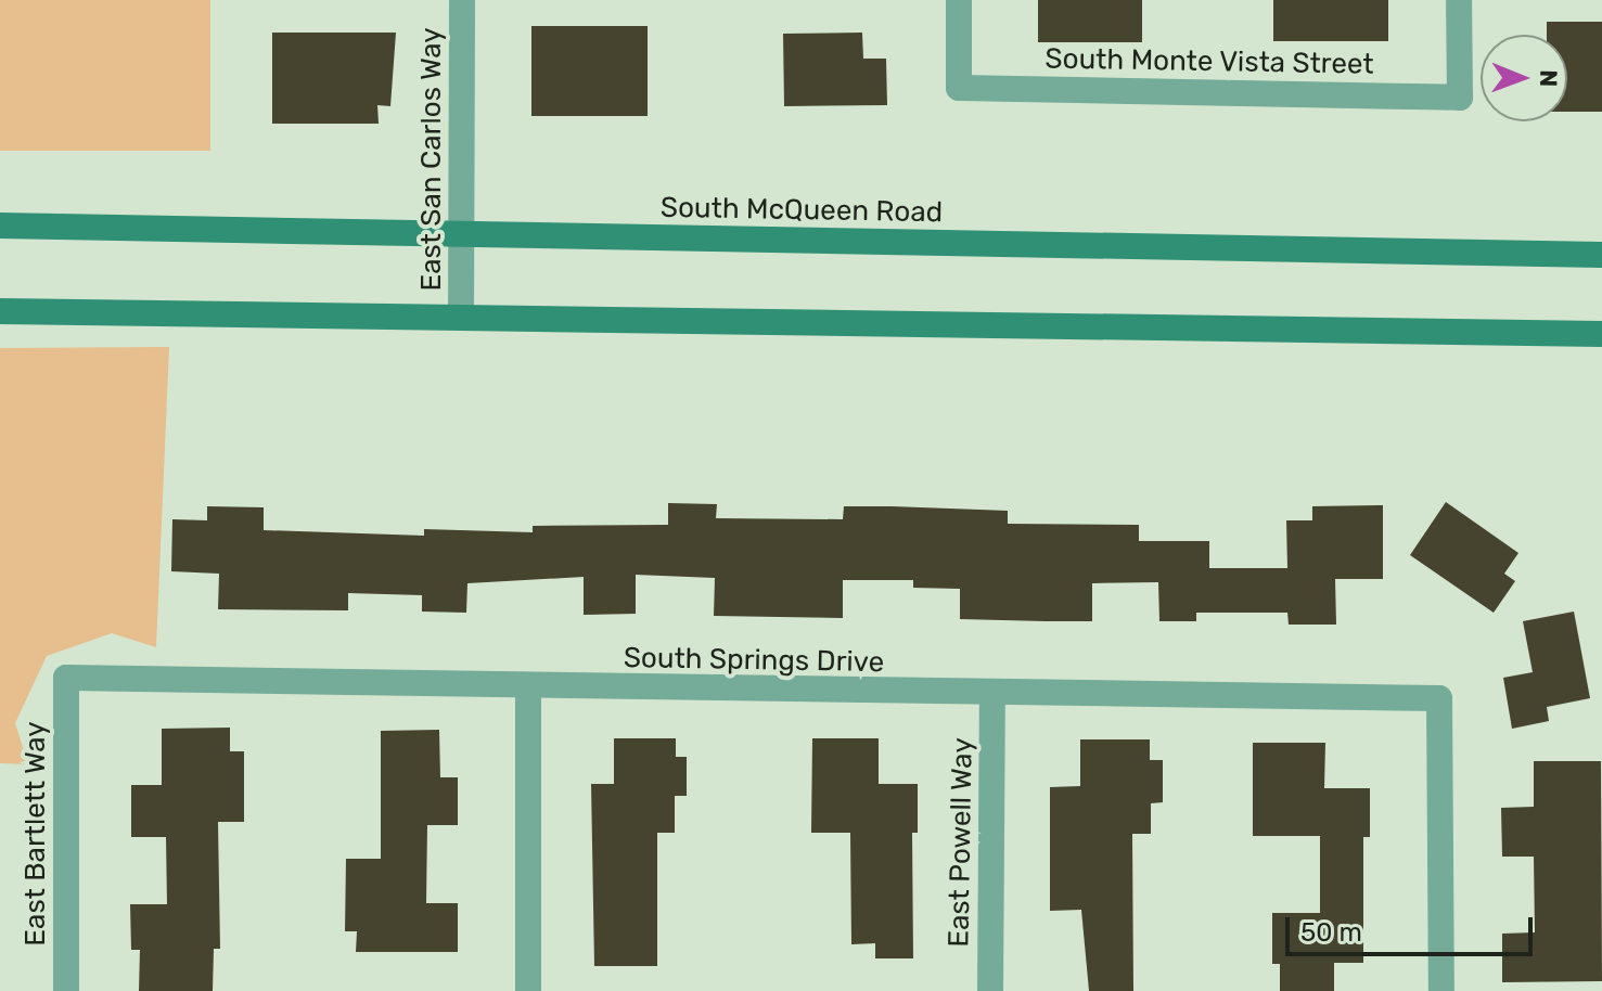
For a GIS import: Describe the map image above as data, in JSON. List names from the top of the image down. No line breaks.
{"streets":{"main road":["South McQueen Road"],"street":["South Monte Vista Street","East San Carlos Way","South Springs Drive","East Bartlett Way","East Powell Way"]},"crossings":[["East San Carlos Way","South McQueen Road"],["South Springs Drive","East Bartlett Way"],["South Springs Drive","East Powell Way"]],"scale_bar":"50 m","north":"right"}
